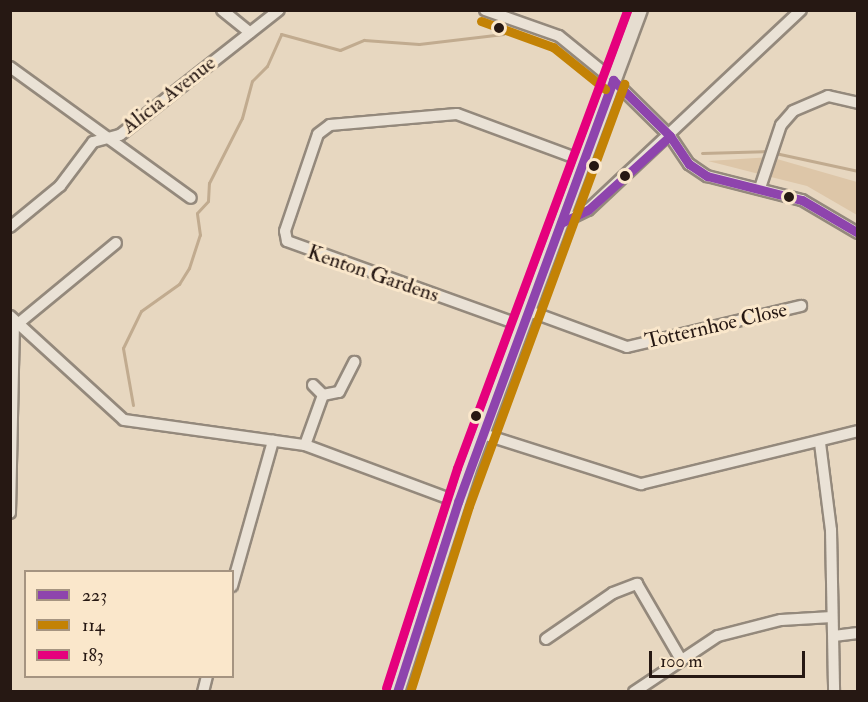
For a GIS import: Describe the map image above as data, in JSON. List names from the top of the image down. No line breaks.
{"streets":{"street":["Alicia Avenue","Kenton Gardens","Totternhoe Close"]},"lines":["transit line 183","transit line 114","transit line 223"],"legend":["223","114","183"],"scale_bar":"100 m"}
